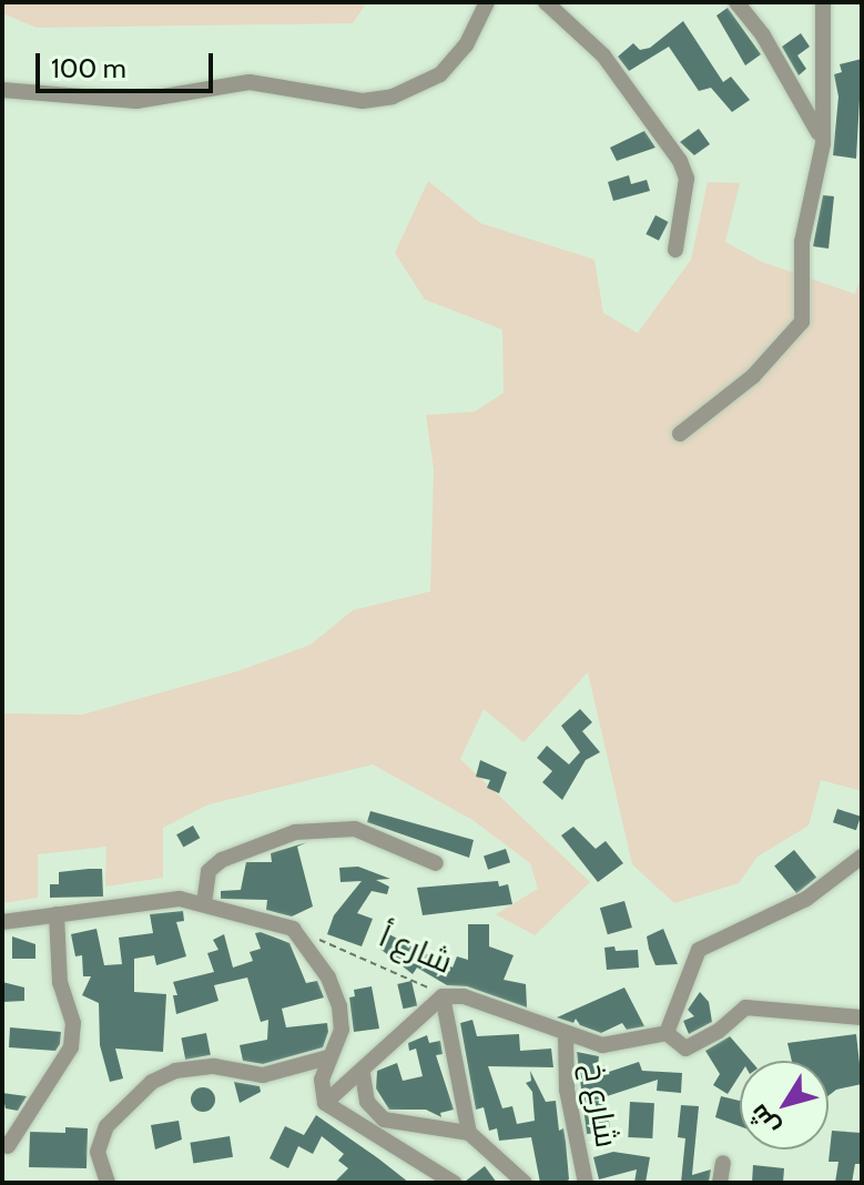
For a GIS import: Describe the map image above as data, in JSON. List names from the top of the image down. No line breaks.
{"streets":{"street":["شارع أ","شارع خ"]},"crossings":[["شارع أ","شارع خ"]],"scale_bar":"100 m","north":"bottom left"}
